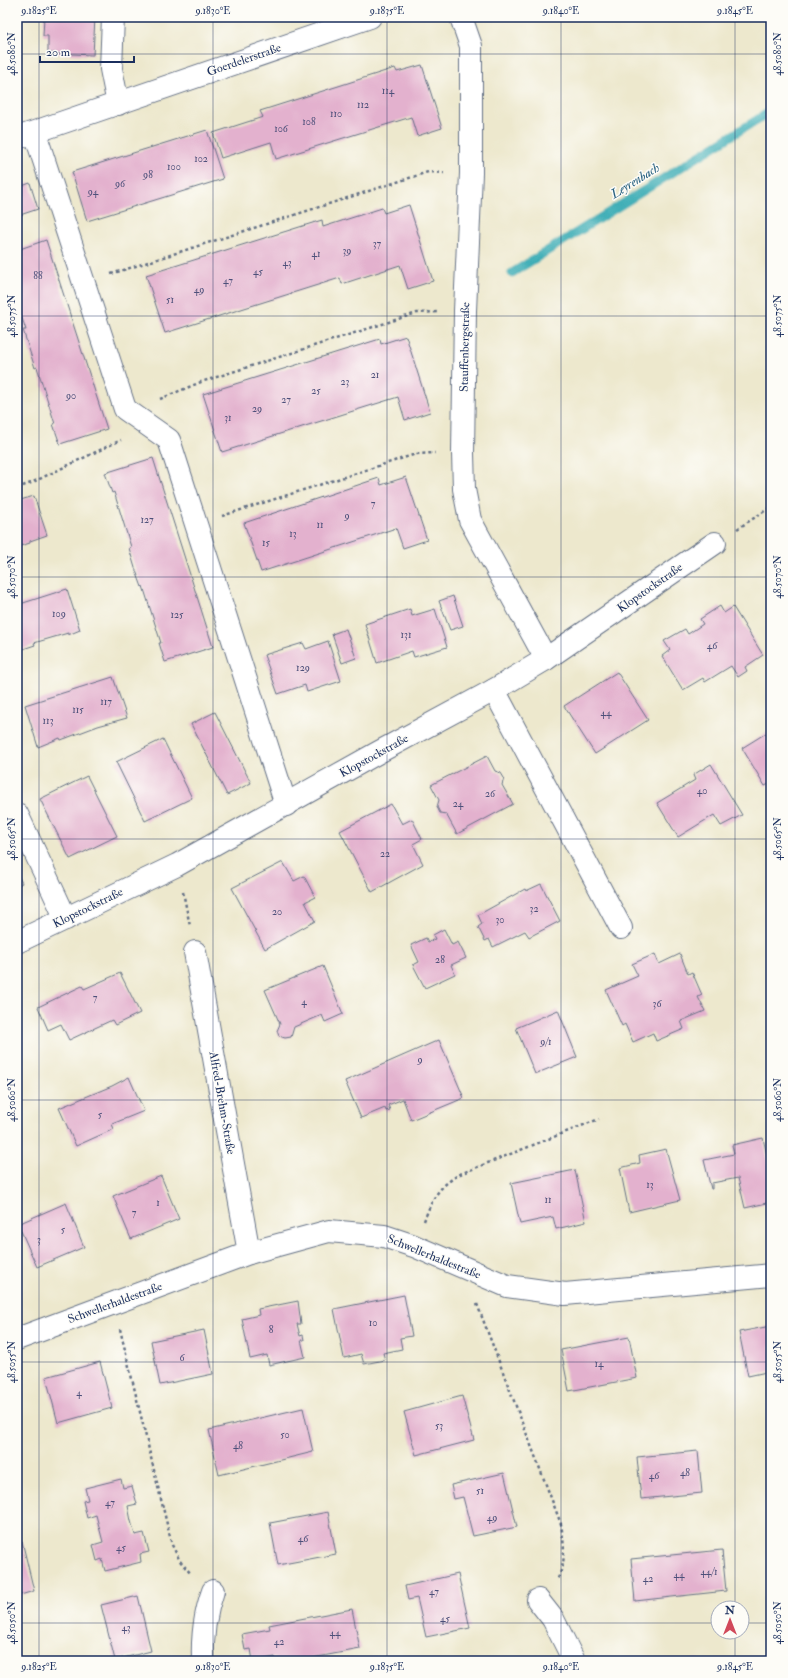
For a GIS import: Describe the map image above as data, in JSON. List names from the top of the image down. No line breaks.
{"streets":{"street":["Goerdelerstraße","Stauffenbergstraße","Klopstockstraße","Alfred-Brehm-Straße","Schwellerhaldestraße"]},"crossings":[["Stauffenbergstraße","Klopstockstraße"],["Alfred-Brehm-Straße","Schwellerhaldestraße"]],"water":["Leyrenbach"],"house_numbers":["114","112","110","108","106","102","100","98","96","94","37","39","41","43","45","88","47","49","51","21","23","25","90","27","29","31","7","9","127","11","13","15","109","125","131","46","129","117","115","44","113","40","26","24","22","32","20","30","28","7","4","36","9/1","9","5","13","11","1","7","5","3","10","8","6","14","4","53","50","48","48","46","51","47","49","46","45","44/1","44","42","47","45","43","44","42"],"scale_bar":"20 m","north":"top","coordinates":["9.1825°E","9.1830°E","9.1835°E","9.1840°E","9.1845°E","48.5080°N","48.5075°N","48.5070°N","48.5065°N","48.5060°N","48.5055°N","48.5050°N"]}
